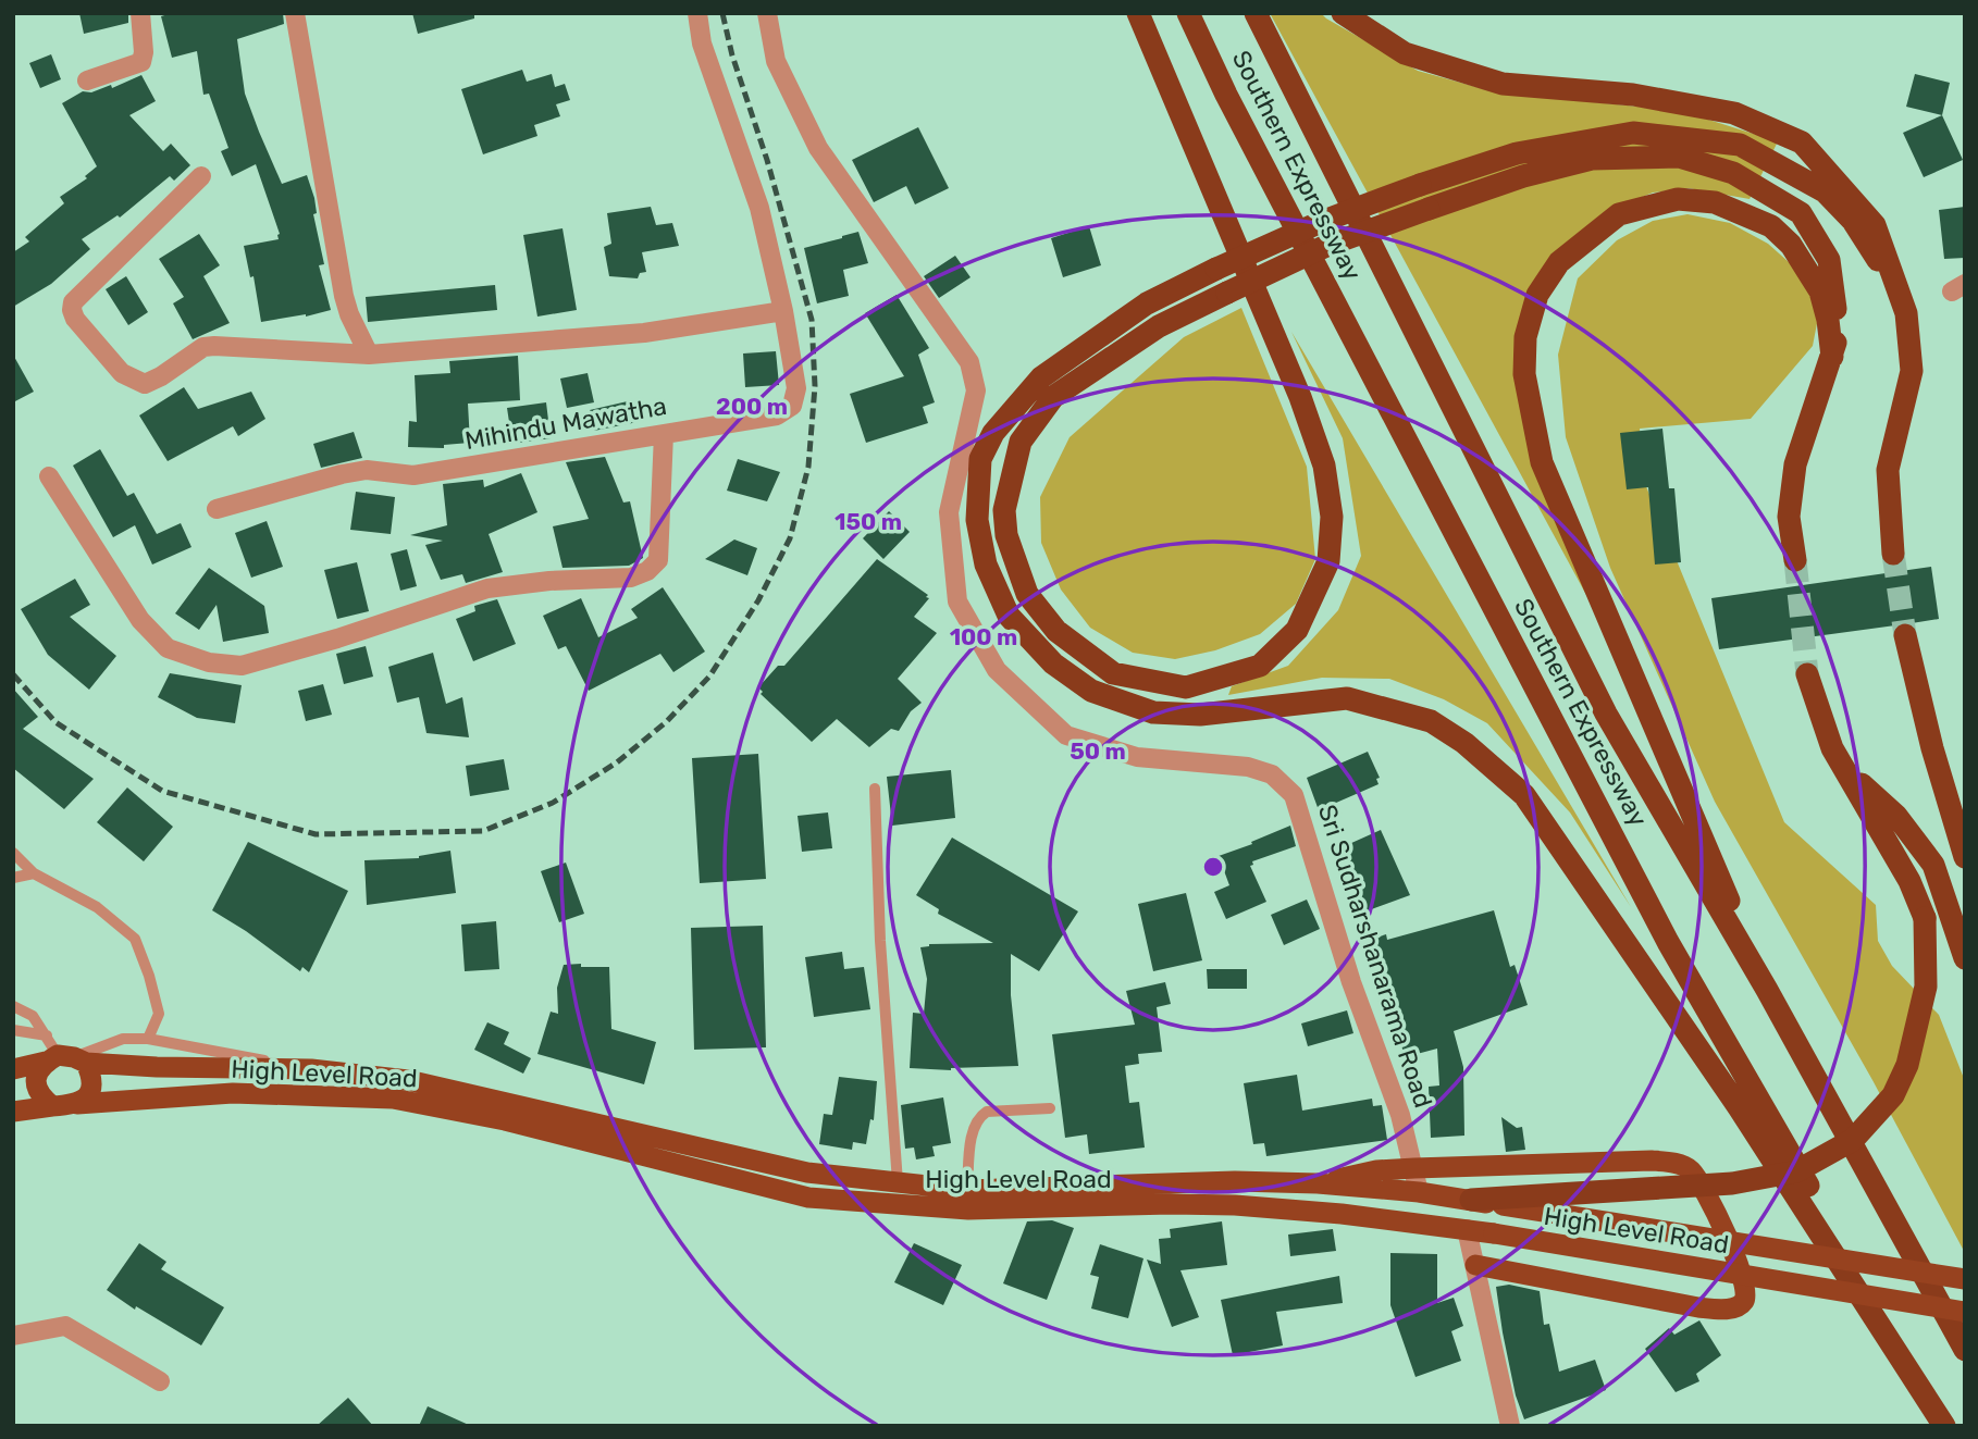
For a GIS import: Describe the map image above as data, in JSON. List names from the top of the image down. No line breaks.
{"streets":{"highway":["Southern Expressway","High Level Road"],"street":["Mihindu Mawatha","Sri Sudharshanarama Road"]},"crossings":[["Sri Sudharshanarama Road","High Level Road"]],"rings":["200 m","150 m","100 m","50 m"]}
